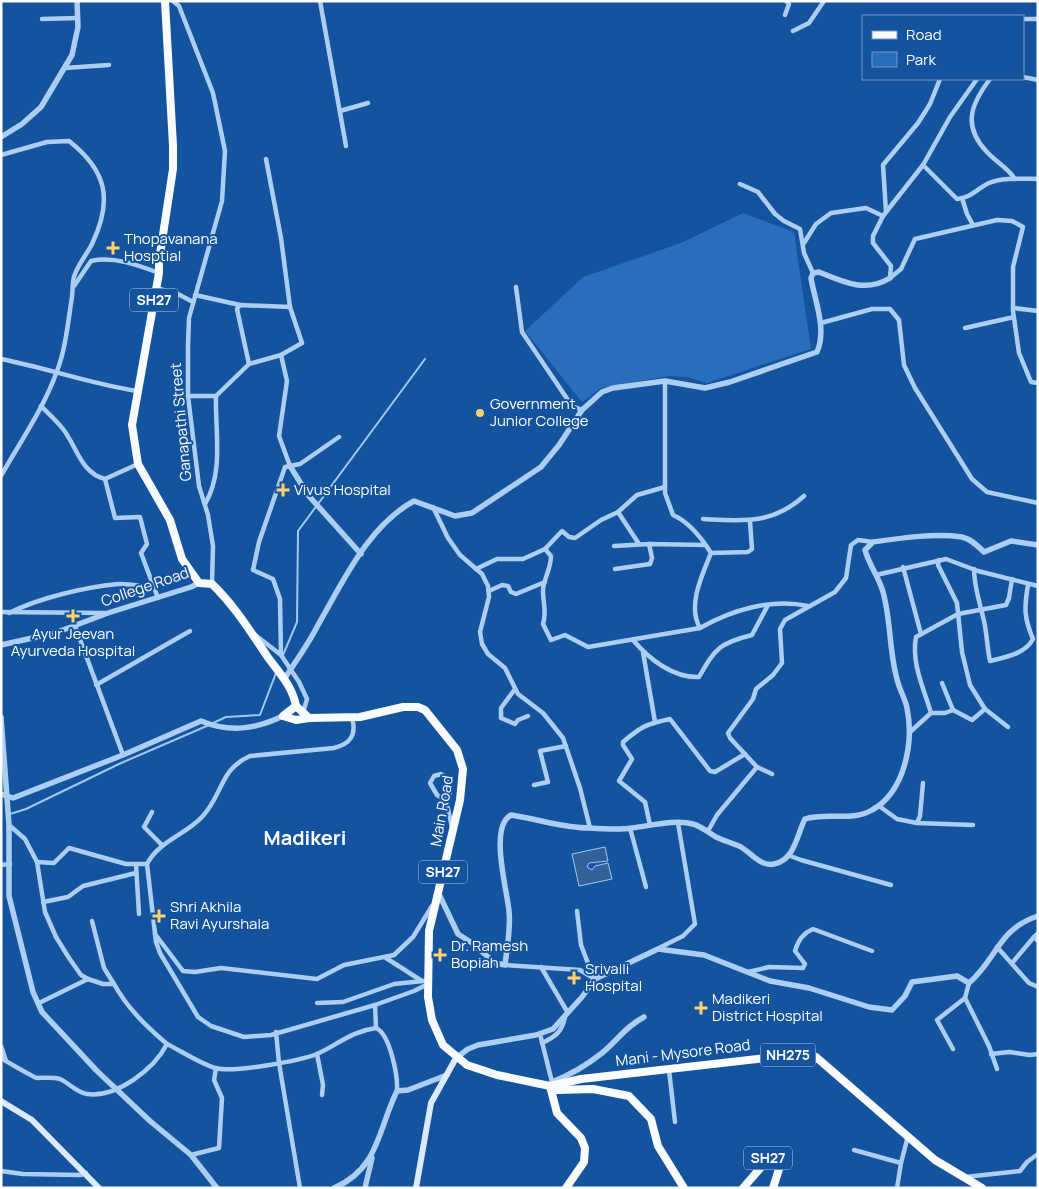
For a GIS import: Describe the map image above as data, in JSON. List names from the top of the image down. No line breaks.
{"streets":{"highway":["Mani - Mysore Road","NH275"],"main road":["SH27","College Road","Main Road"],"street":["Ganapathi Street"]},"crossings":[["SH27","College Road"],["SH27","Main Road"],["SH27","Mani - Mysore Road"],["Ganapathi Street","College Road"],["Main Road","Mani - Mysore Road"]],"districts":["Madikeri"],"places":{"health":["Thopavanana Hosptial","Vivus Hospital","Ayur Jeevan Ayurveda Hospital","Shri Akhila Ravi Ayurshala","Dr. Ramesh Bopiah","Srivalli Hospital","Madikeri District Hospital"],"other":["Government Junior College"]},"legend":["Road","Park"]}
